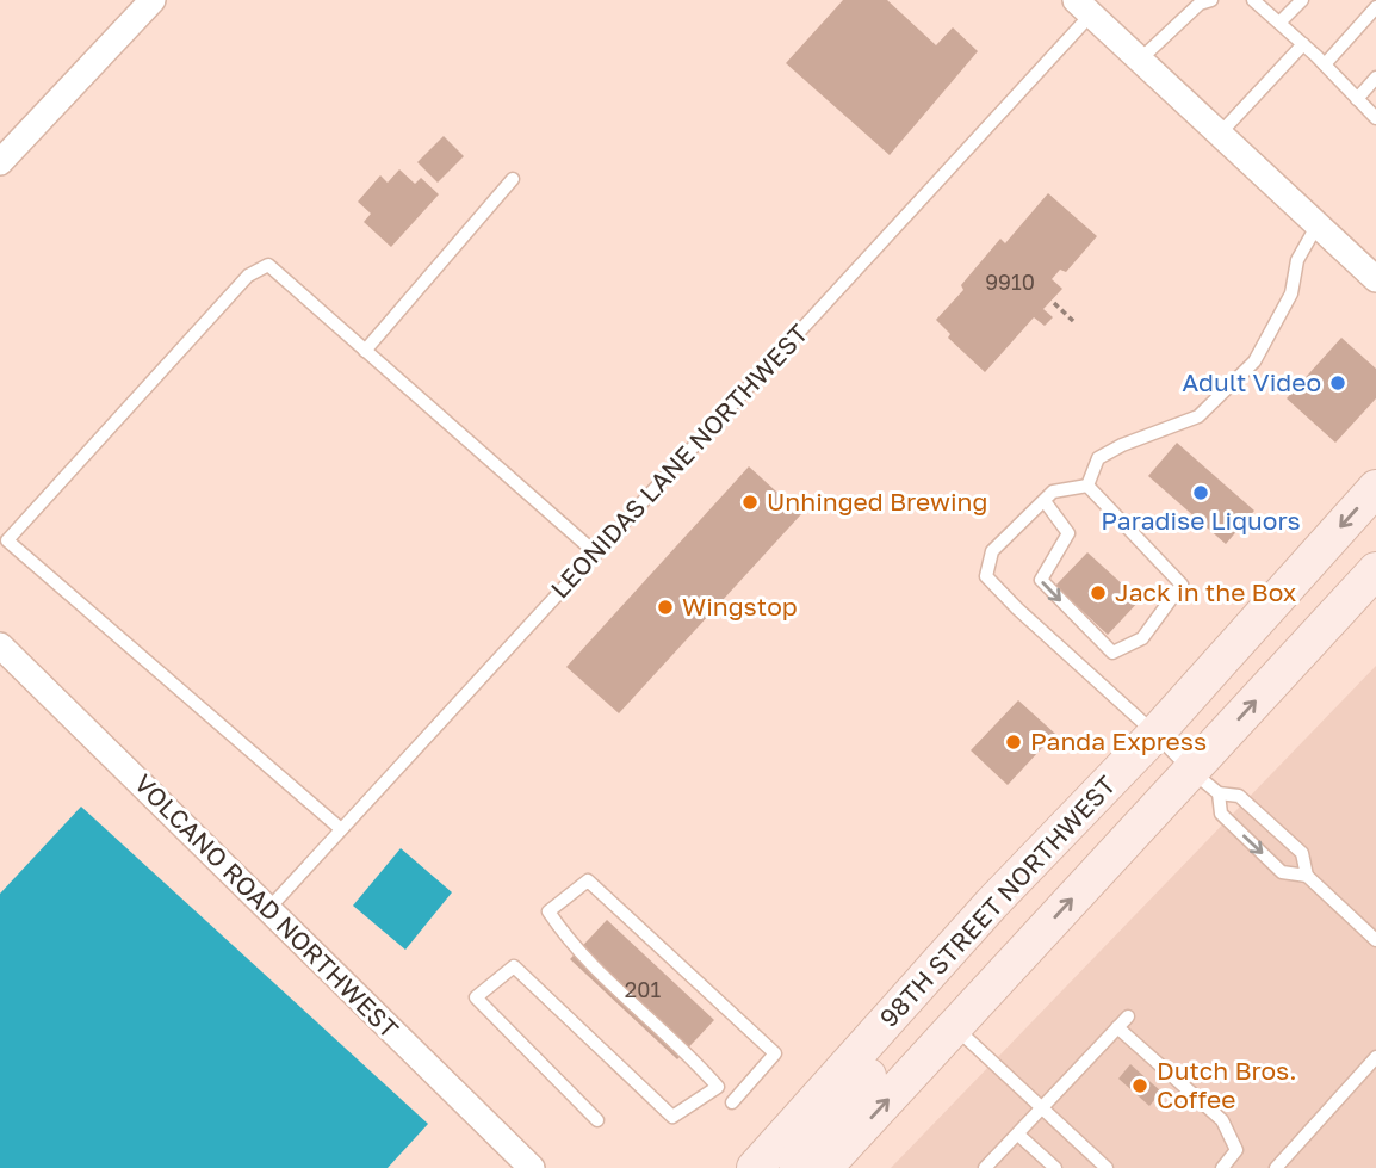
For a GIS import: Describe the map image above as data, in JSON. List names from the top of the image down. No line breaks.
{"streets":{"main road":["98TH STREET NORTHWEST"],"street":["VOLCANO ROAD NORTHWEST"],"lane":["LEONIDAS LANE NORTHWEST"]},"crossings":[["LEONIDAS LANE NORTHWEST","VOLCANO ROAD NORTHWEST"]],"places":["Adult Video","Paradise Liquors","Unhinged Brewing","Jack in the Box","Wingstop","Panda Express","Dutch Bros. Coffee"],"house_numbers":["9910","201"]}
